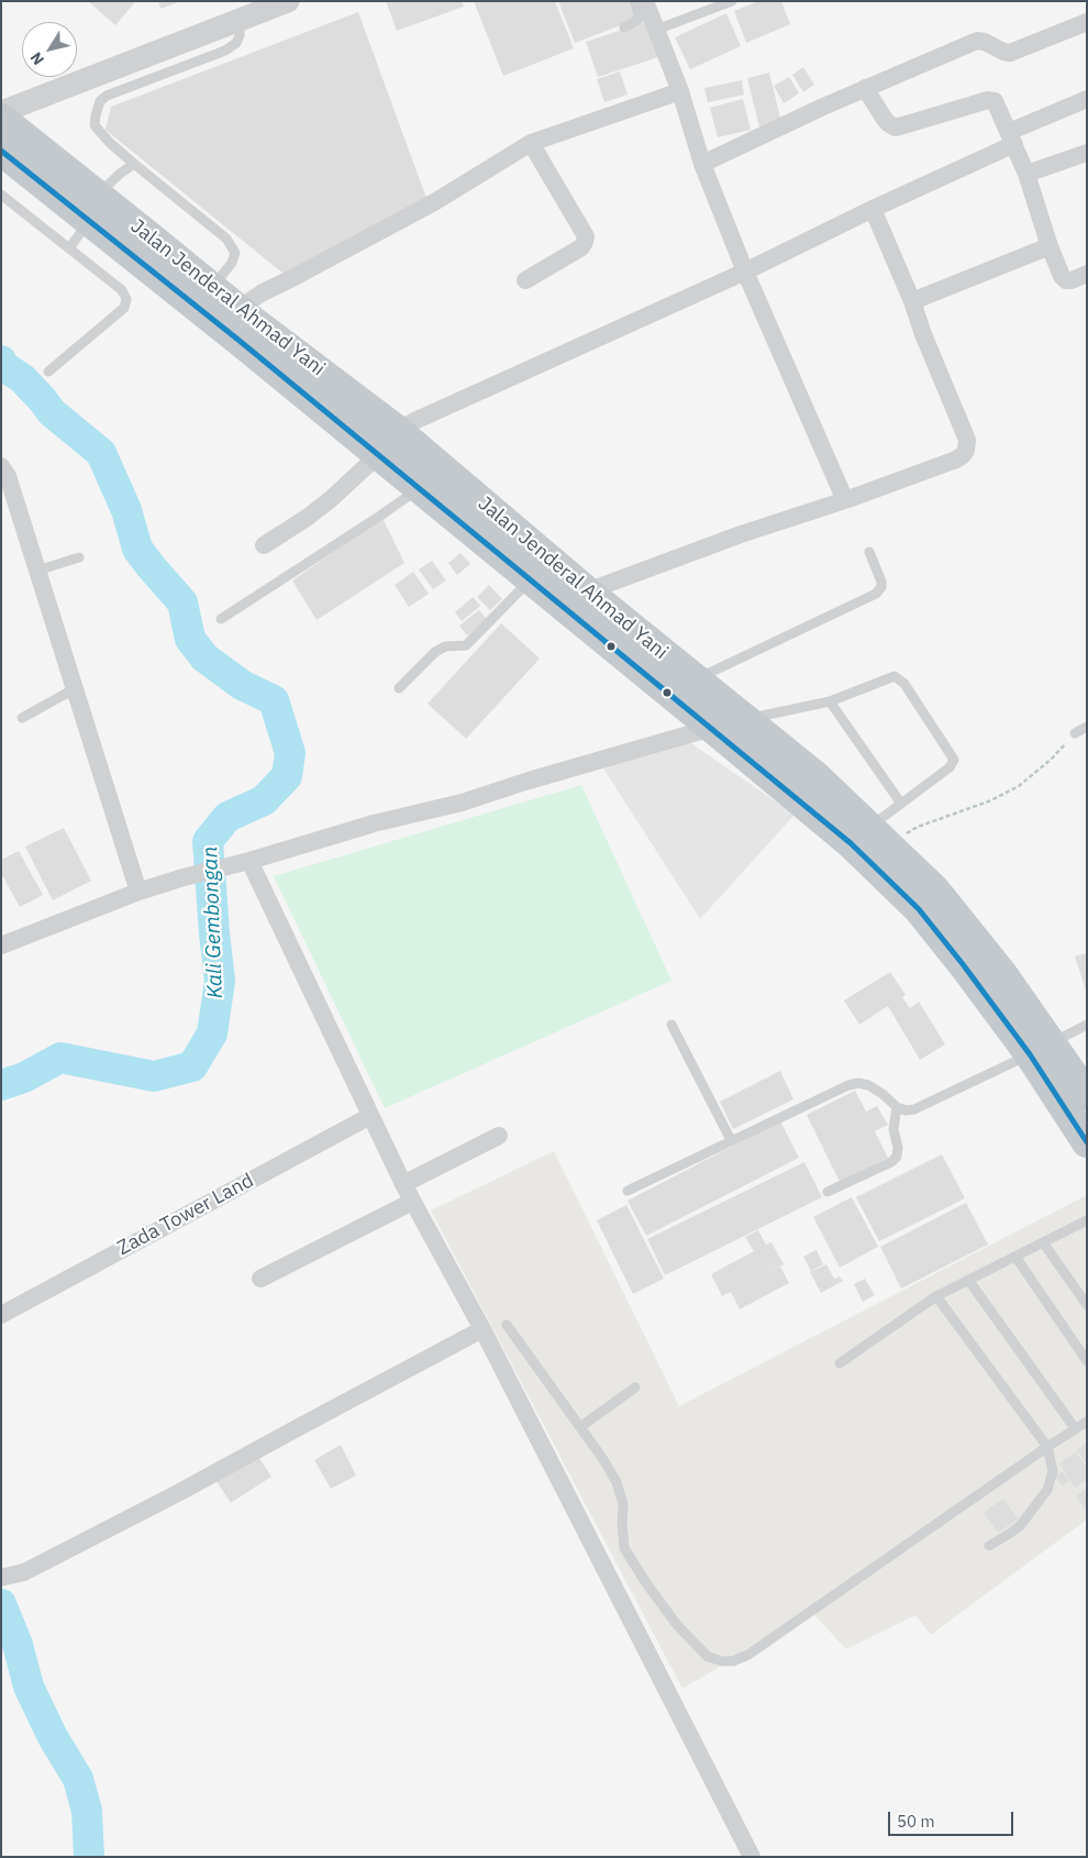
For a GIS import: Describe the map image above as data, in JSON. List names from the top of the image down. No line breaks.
{"streets":{"highway":["Jalan Jenderal Ahmad Yani"],"street":["Zada Tower Land"]},"water":["Kali Gembongan"],"scale_bar":"50 m","north":"bottom left"}
